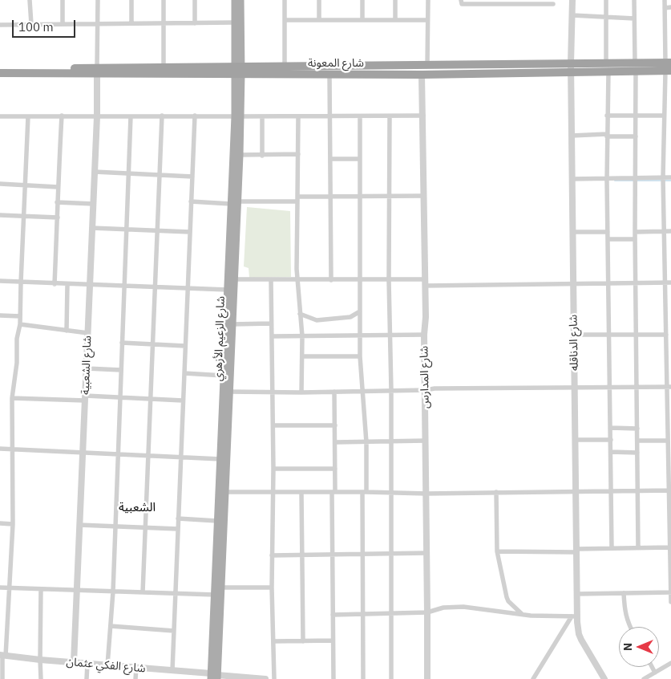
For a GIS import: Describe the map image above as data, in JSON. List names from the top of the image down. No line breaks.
{"streets":{"highway":["شارع المعونة"],"main road":["شارع الزعيم الأزهري"],"street":["شارع الدناقله","شارع الشعبية","شارع المدارس","شارع الفكي عثمان"]},"crossings":[["شارع المعونة","شارع الزعيم الأزهري"],["شارع المعونة","شارع الدناقله"],["شارع المعونة","شارع الشعبية"],["شارع المعونة","شارع المدارس"],["شارع الزعيم الأزهري","شارع الفكي عثمان"],["شارع الشعبية","شارع الفكي عثمان"]],"districts":["الشعبية"],"scale_bar":"100 m","north":"left"}
